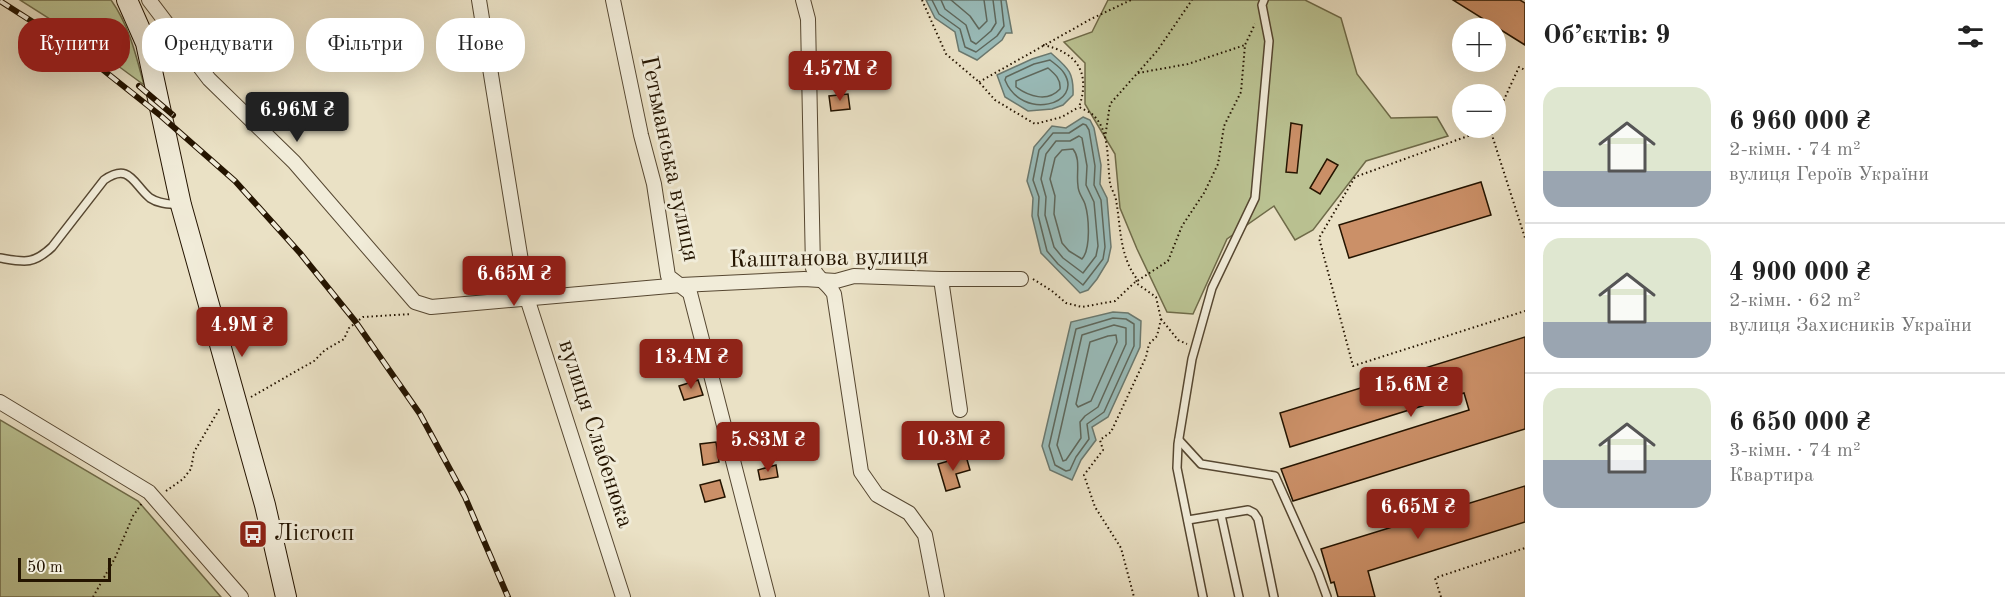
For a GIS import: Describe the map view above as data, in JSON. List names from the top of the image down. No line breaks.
{"streets":{"street":["Гетьманська вулиця","Каштанова вулиця","вулиця Слабенюка"]},"crossings":[["Гетьманська вулиця","Каштанова вулиця"],["Каштанова вулиця","вулиця Слабенюка"]],"places":{"bus stop":["Лісгосп"]},"scale_bar":"50 m","page":{"heading":"Об’єктів: 9","map_buttons":["+","−"],"chip":["Купити","Орендувати","Фільтри","Нове"],"price":["4.57M ₴","6.96M ₴","6.65M ₴","4.9M ₴","13.4M ₴","15.6M ₴","10.3M ₴","5.83M ₴","6.65M ₴"],"list":[{"name":"6 960 000 ₴","note":"2-кімн. · 74 m² · вулиця Героїв України"},{"name":"4 900 000 ₴","note":"2-кімн. · 62 m² · вулиця Захисників України"},{"name":"6 650 000 ₴","note":"3-кімн. · 74 m² · Квартира"}],"scale":"50 m"}}
